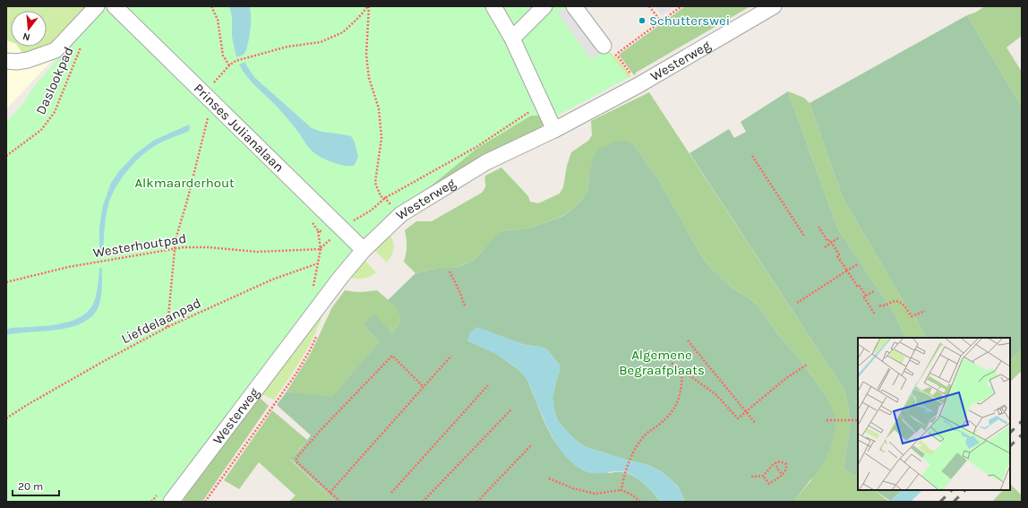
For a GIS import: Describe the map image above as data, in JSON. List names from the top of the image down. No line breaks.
{"streets":{"street":["Westerweg","Prinses Julianalaan"],"path":["Daslookpad","Westerhoutpad","Liefdelaanpad"]},"crossings":[["Westerweg","Prinses Julianalaan"],["Westerhoutpad","Liefdelaanpad"]],"parks":["Alkmaarderhout","Algemene Begraafplaats"],"places":["Schutterswei"],"scale_bar":"20 m","north":"bottom"}
